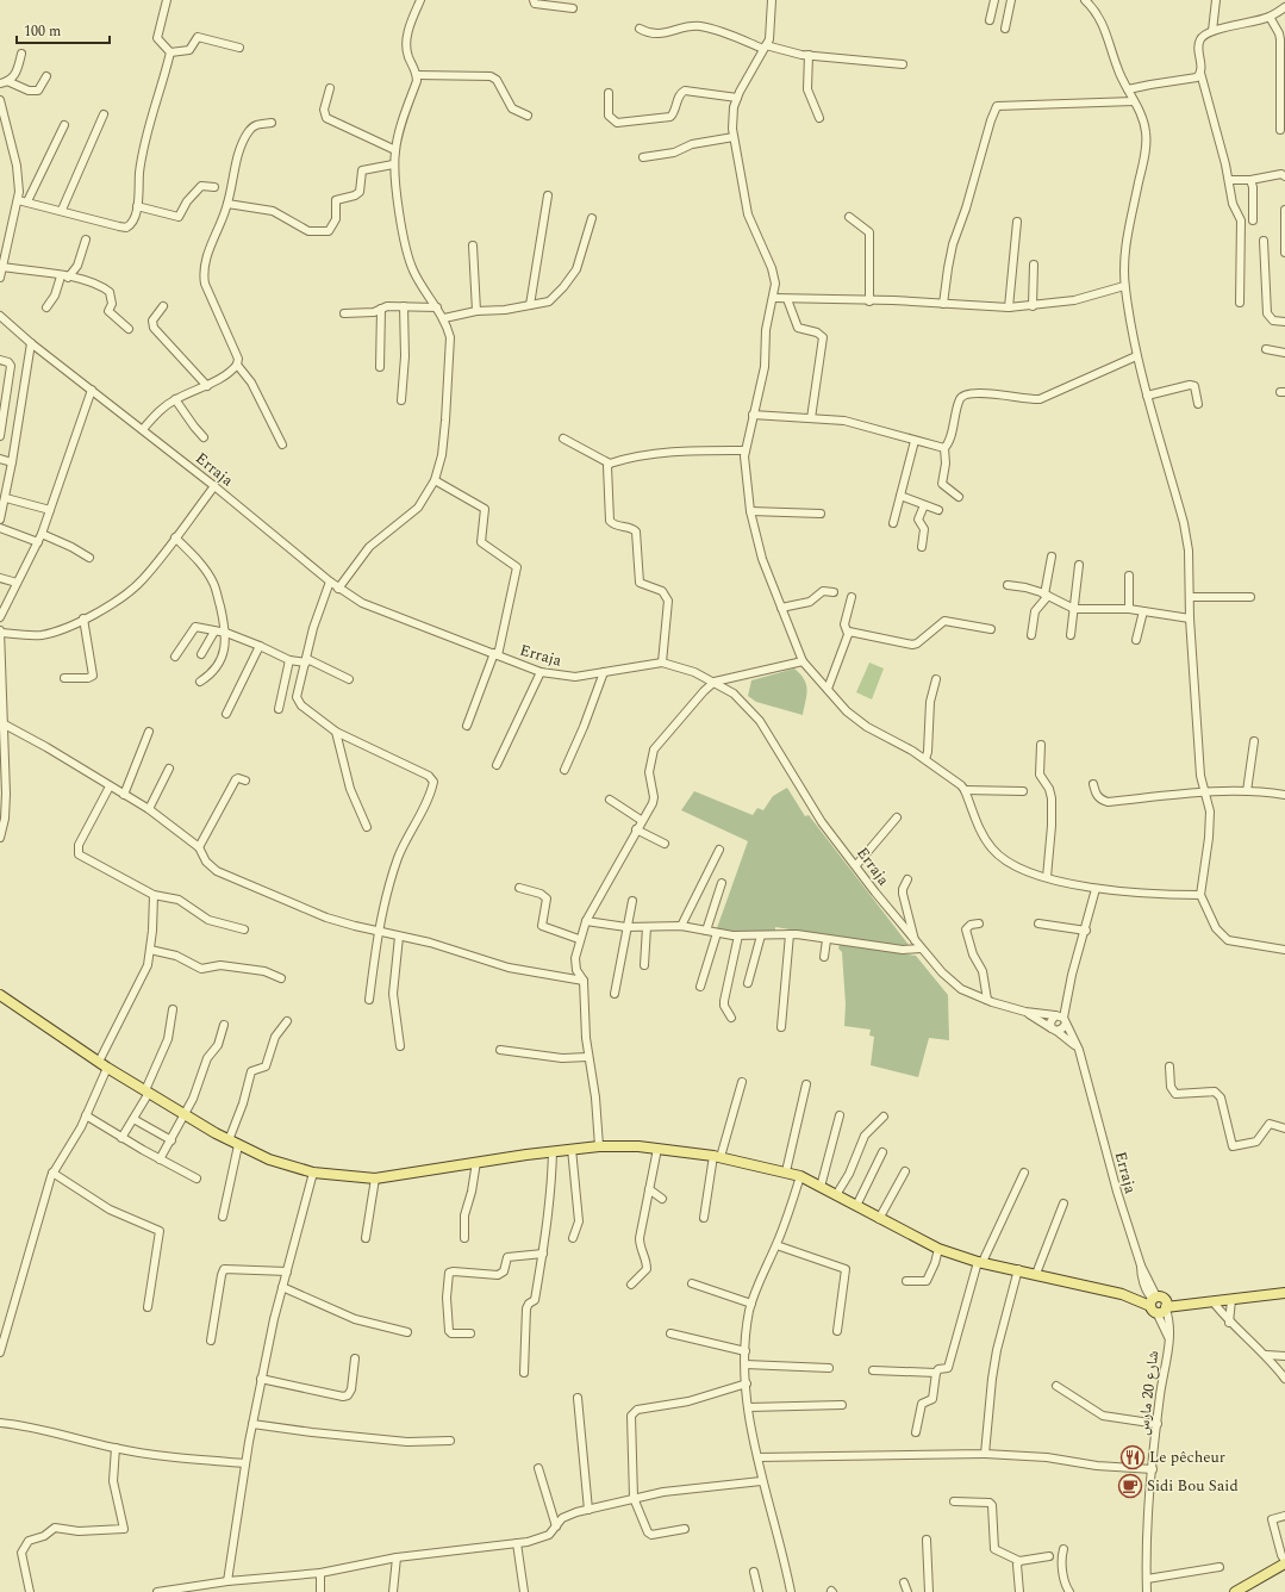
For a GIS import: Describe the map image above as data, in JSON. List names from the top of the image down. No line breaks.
{"streets":{"street":["Erraja","شارع 20 مارس"]},"crossings":[["Erraja","شارع 20 مارس"]],"places":{"restaurant":["Le pêcheur"],"cafe":["Sidi Bou Said"]},"scale_bar":"100 m"}
